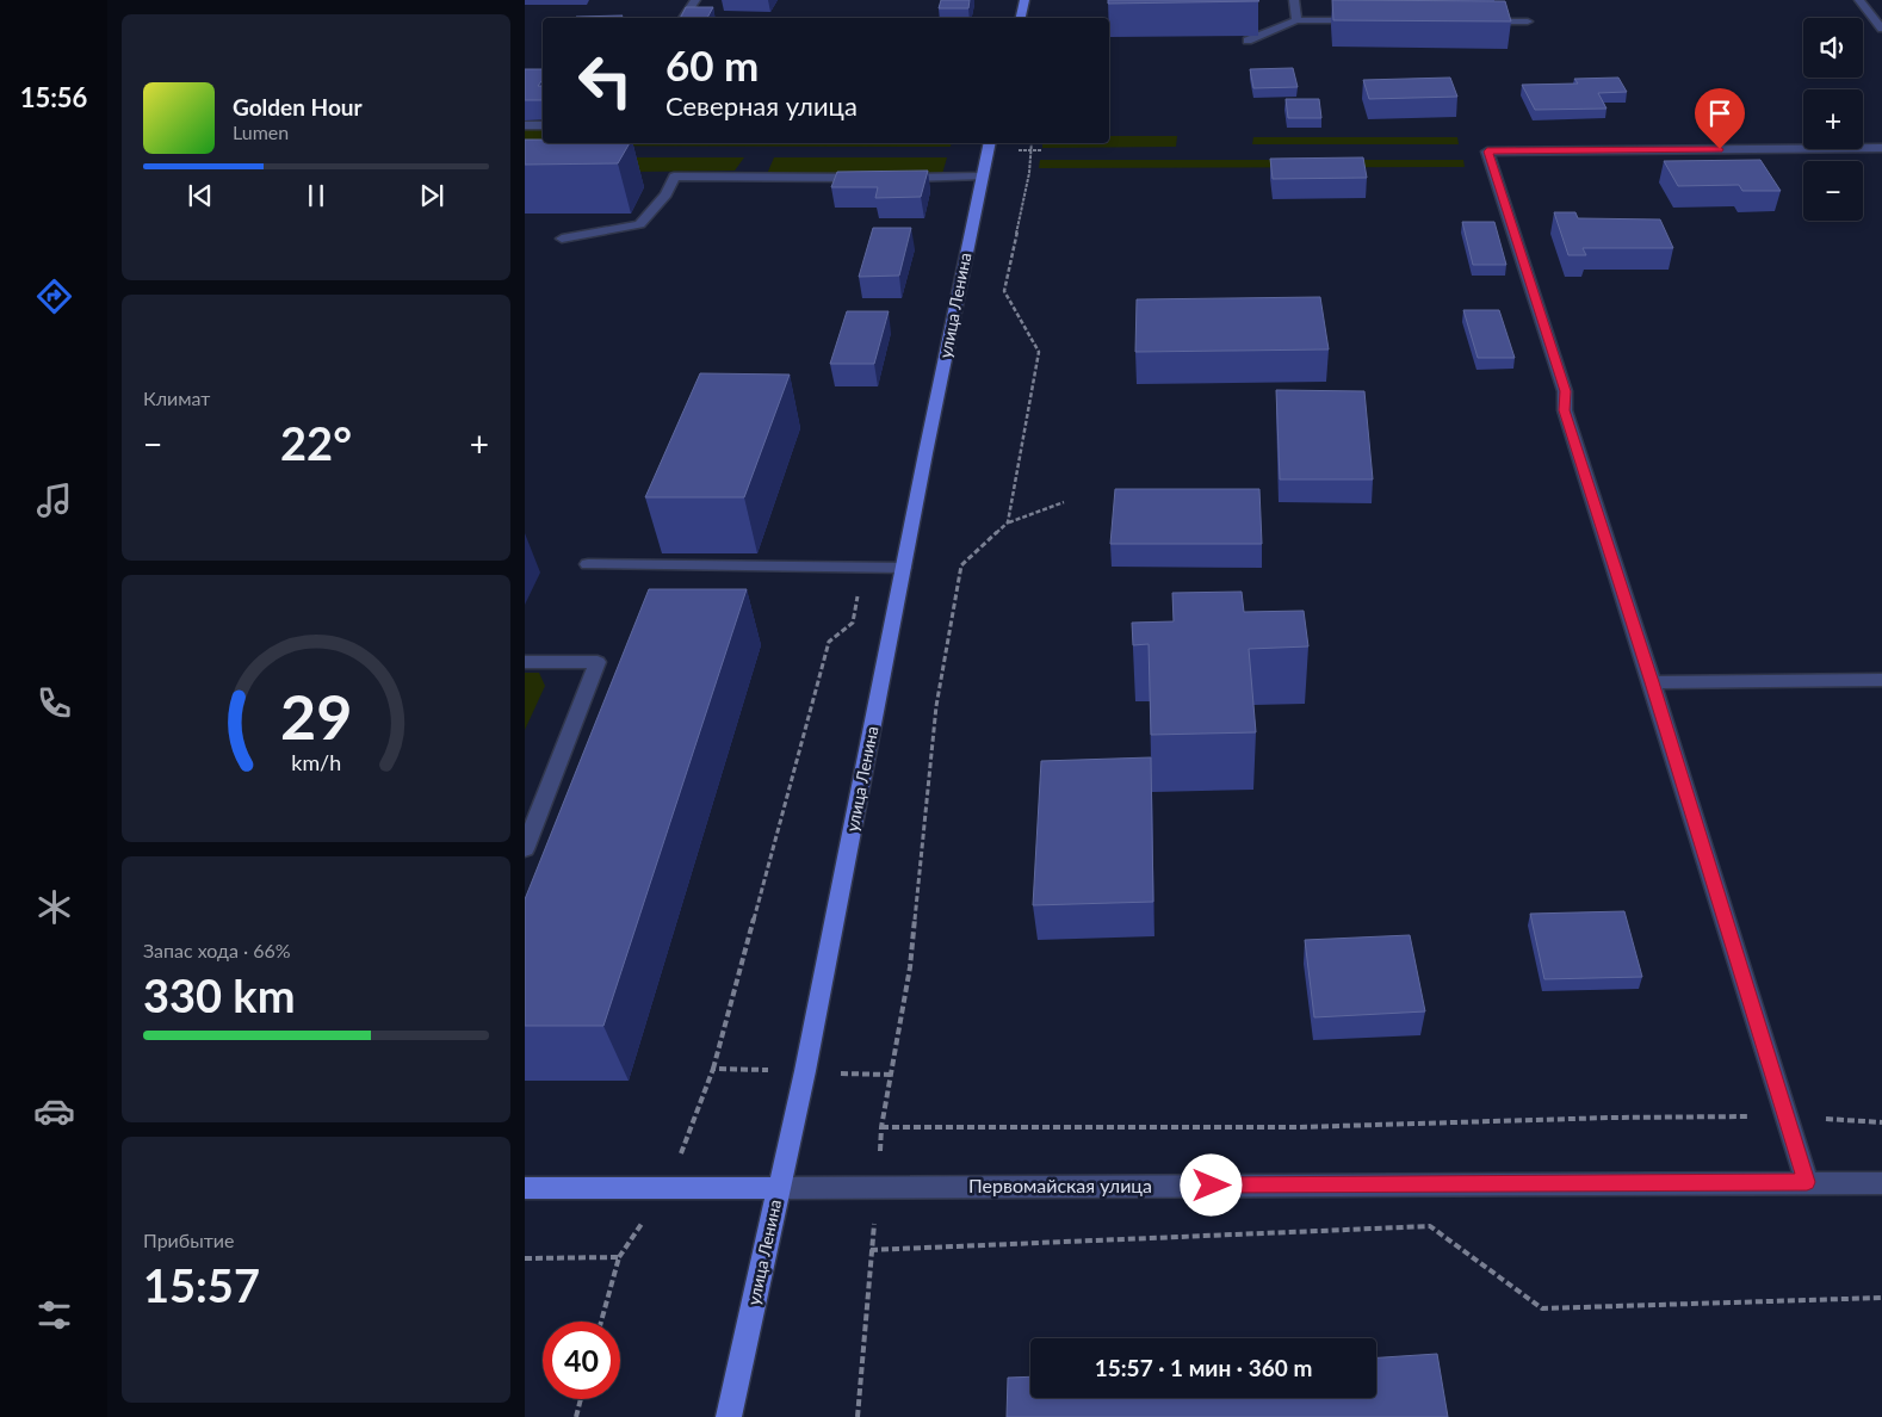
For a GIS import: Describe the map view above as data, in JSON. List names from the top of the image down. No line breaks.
{"streets":{"main road":["улица Ленина","Первомайская улица"]},"crossings":[["улица Ленина","Первомайская улица"]],"page":{"tabs":"15:56","map_buttons":["+","−"],"turn":["60 m","Северная улица"],"song":["Golden Hour","Lumen"],"tile":["Климат",["Запас хода · 66%","330 km"],["Прибытие","15:57"]],"heat":["−","22°","+"],"limit":"40","trip":"15:57 · 1 мин · 360 m","gauge":["29","km/h"]}}
